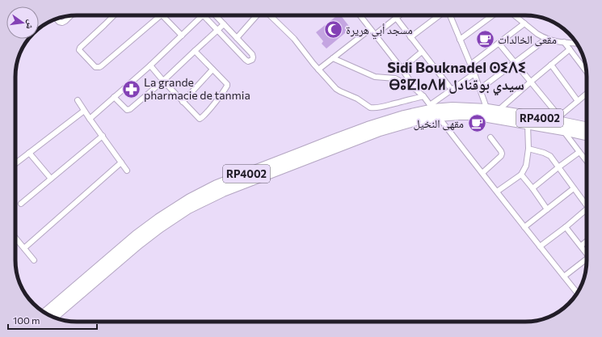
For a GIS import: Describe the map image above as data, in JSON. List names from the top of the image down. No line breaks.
{"streets":{"highway":["RP4002"]},"districts":["Sidi Bouknadel ⵙⵉⴷⵉ ⴱⵓⵇⵏⴰⴷⵍ سيدي بوقنادل"],"places":{"mosque":["مسجد أبي هريرة"],"cafe":["مقعى الخالدات","مقهى النخيل"],"pharmacy":["La grande pharmacie de tanmia"]},"scale_bar":"100 m","north":"right"}
